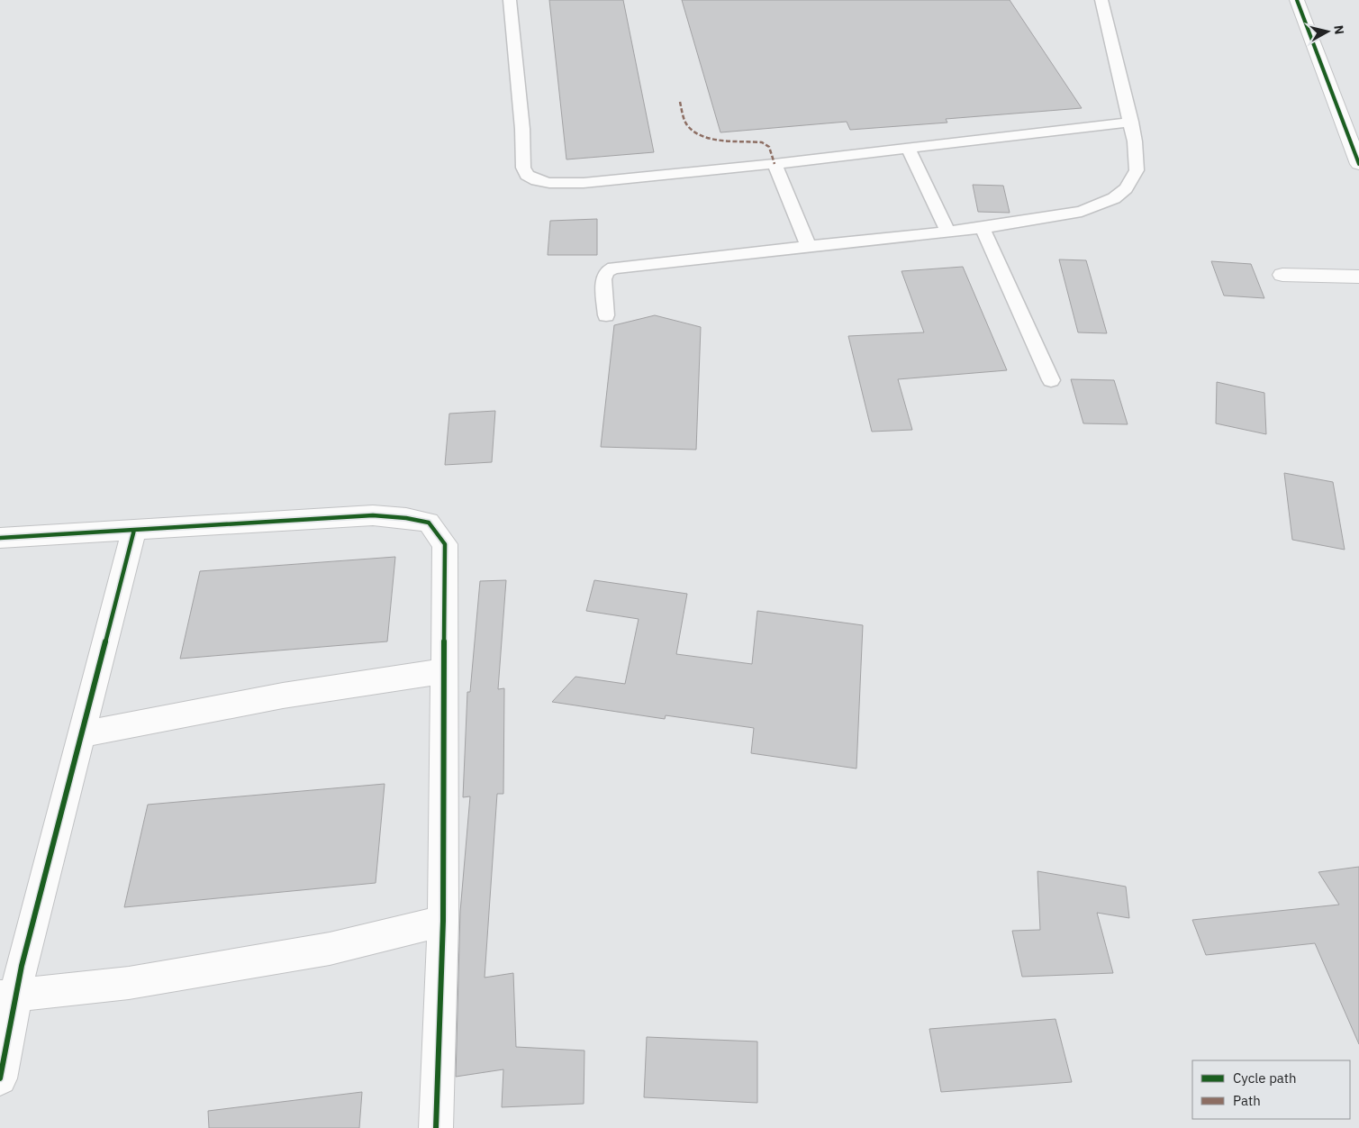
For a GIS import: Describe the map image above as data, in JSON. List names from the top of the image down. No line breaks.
{"legend":["Cycle path","Path"],"north":"right"}
